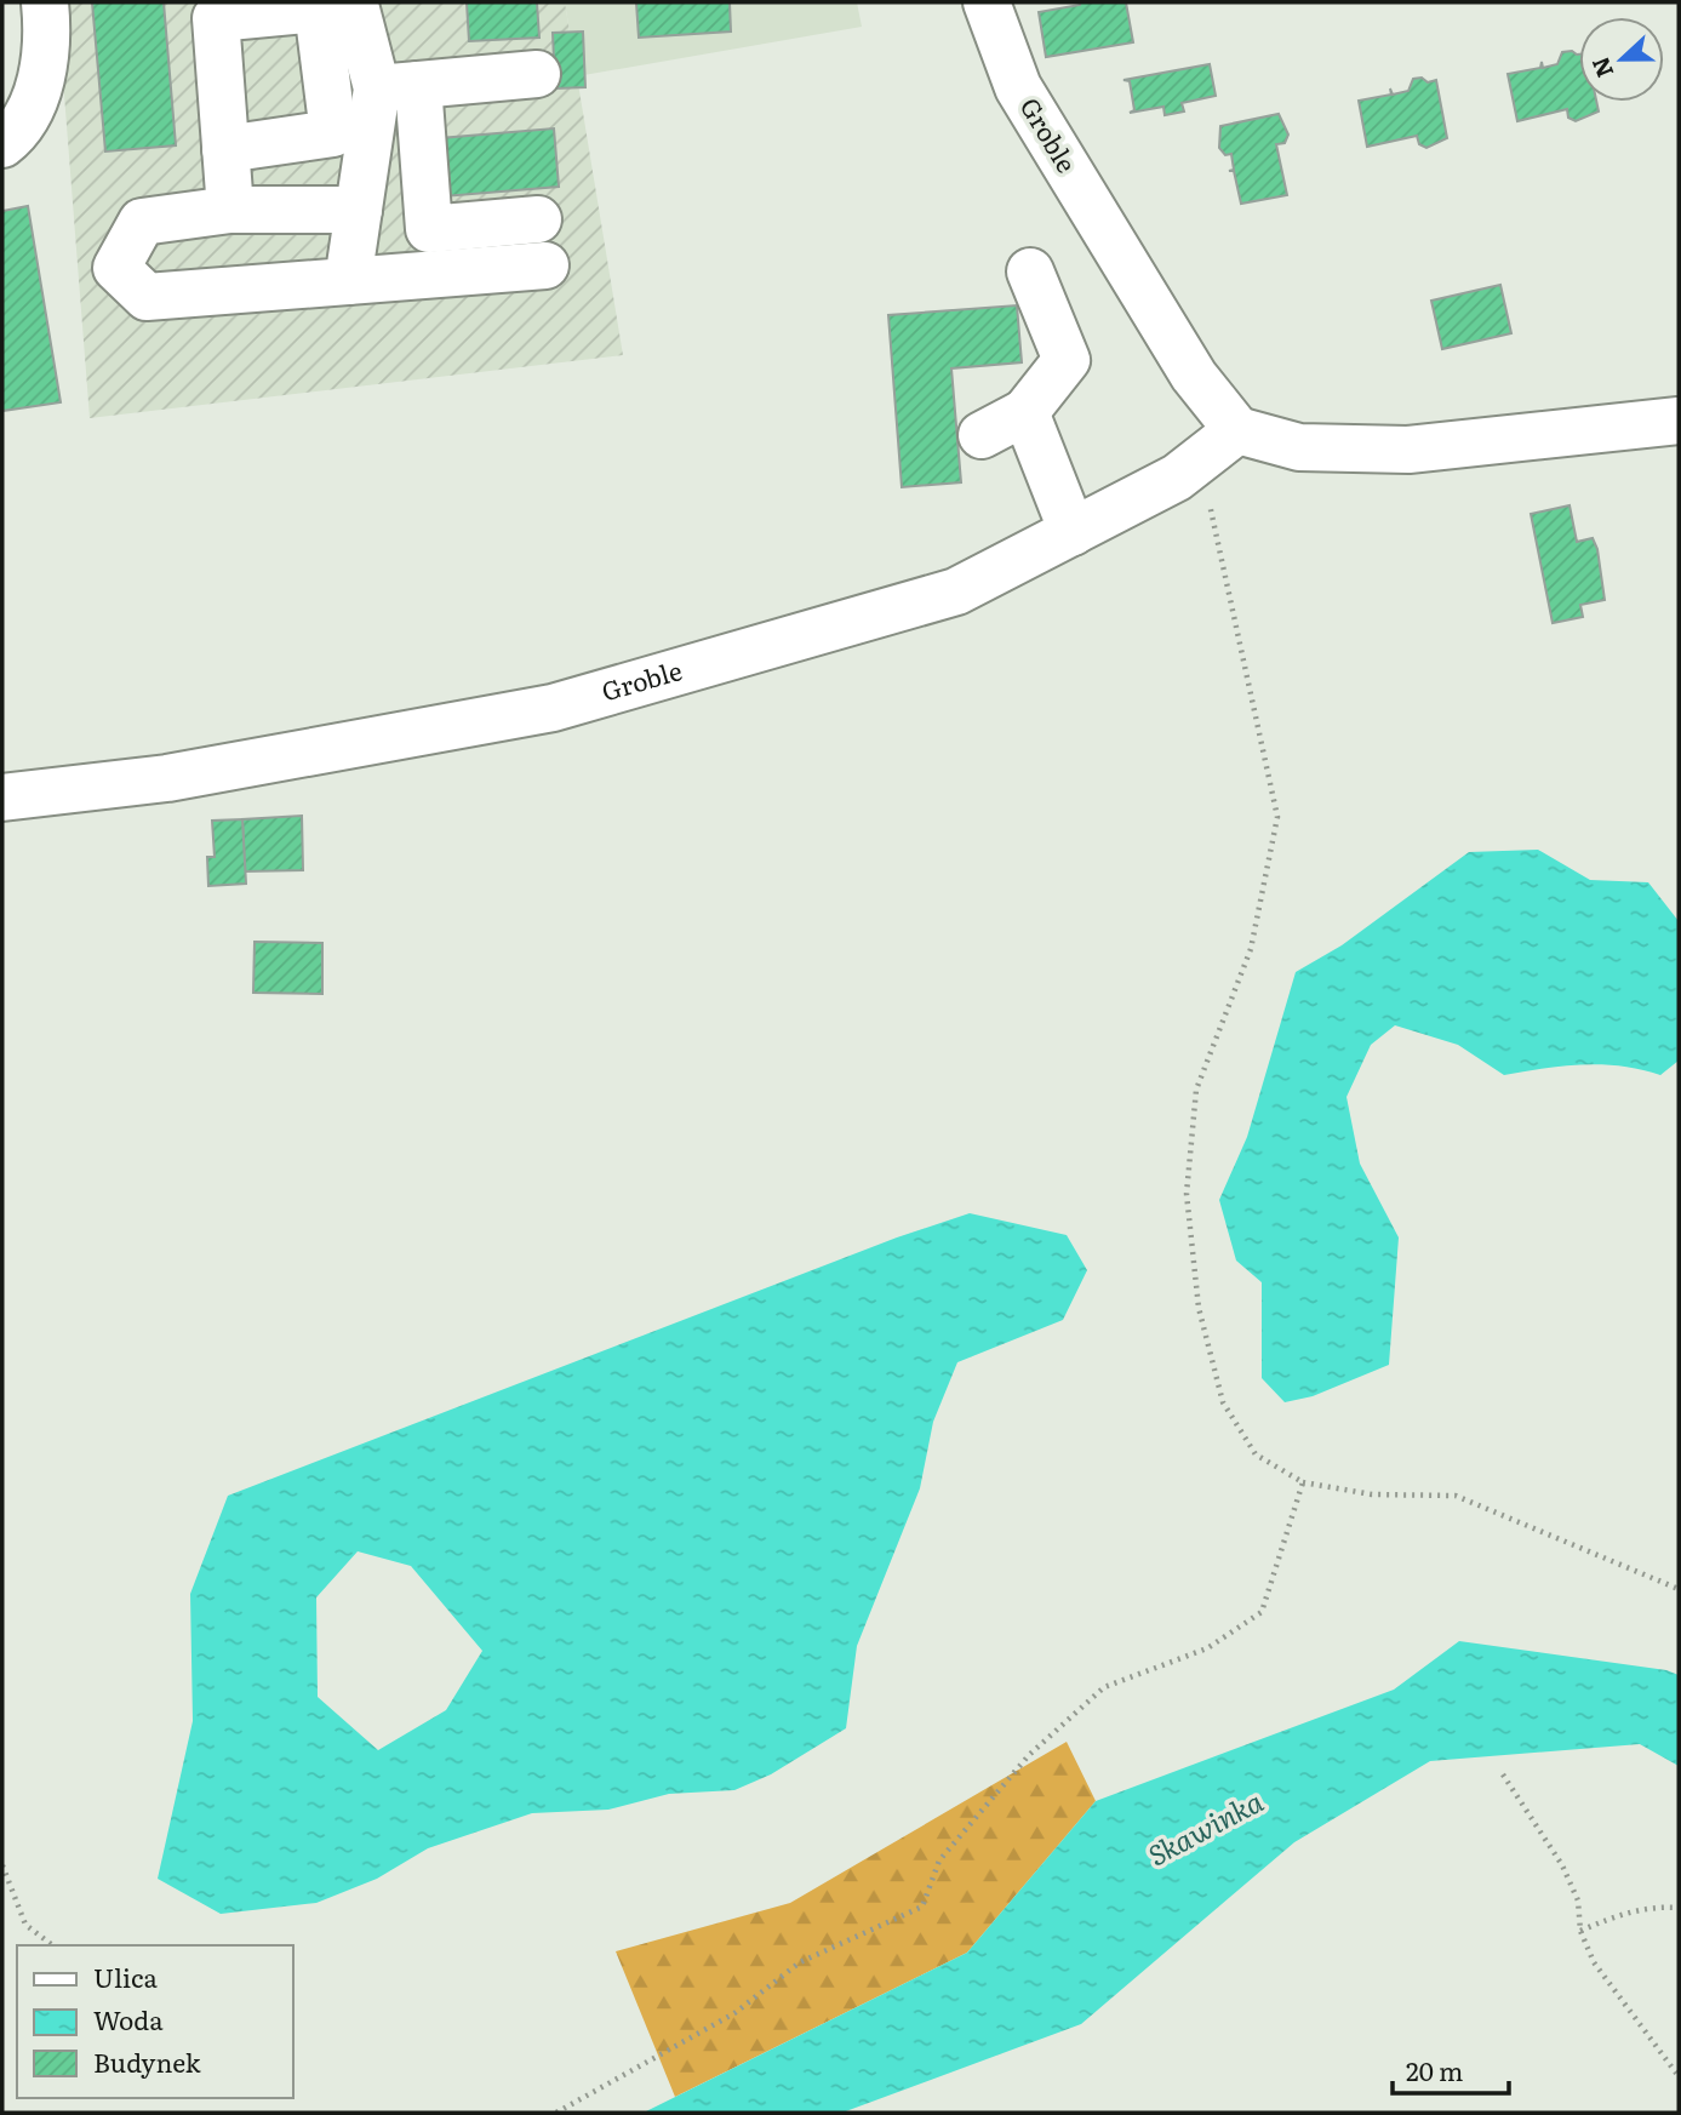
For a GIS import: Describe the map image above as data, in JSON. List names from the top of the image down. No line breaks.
{"streets":{"street":["Groble"]},"water":["Skawinka"],"legend":["Ulica","Woda","Budynek"],"scale_bar":"20 m","north":"left"}
